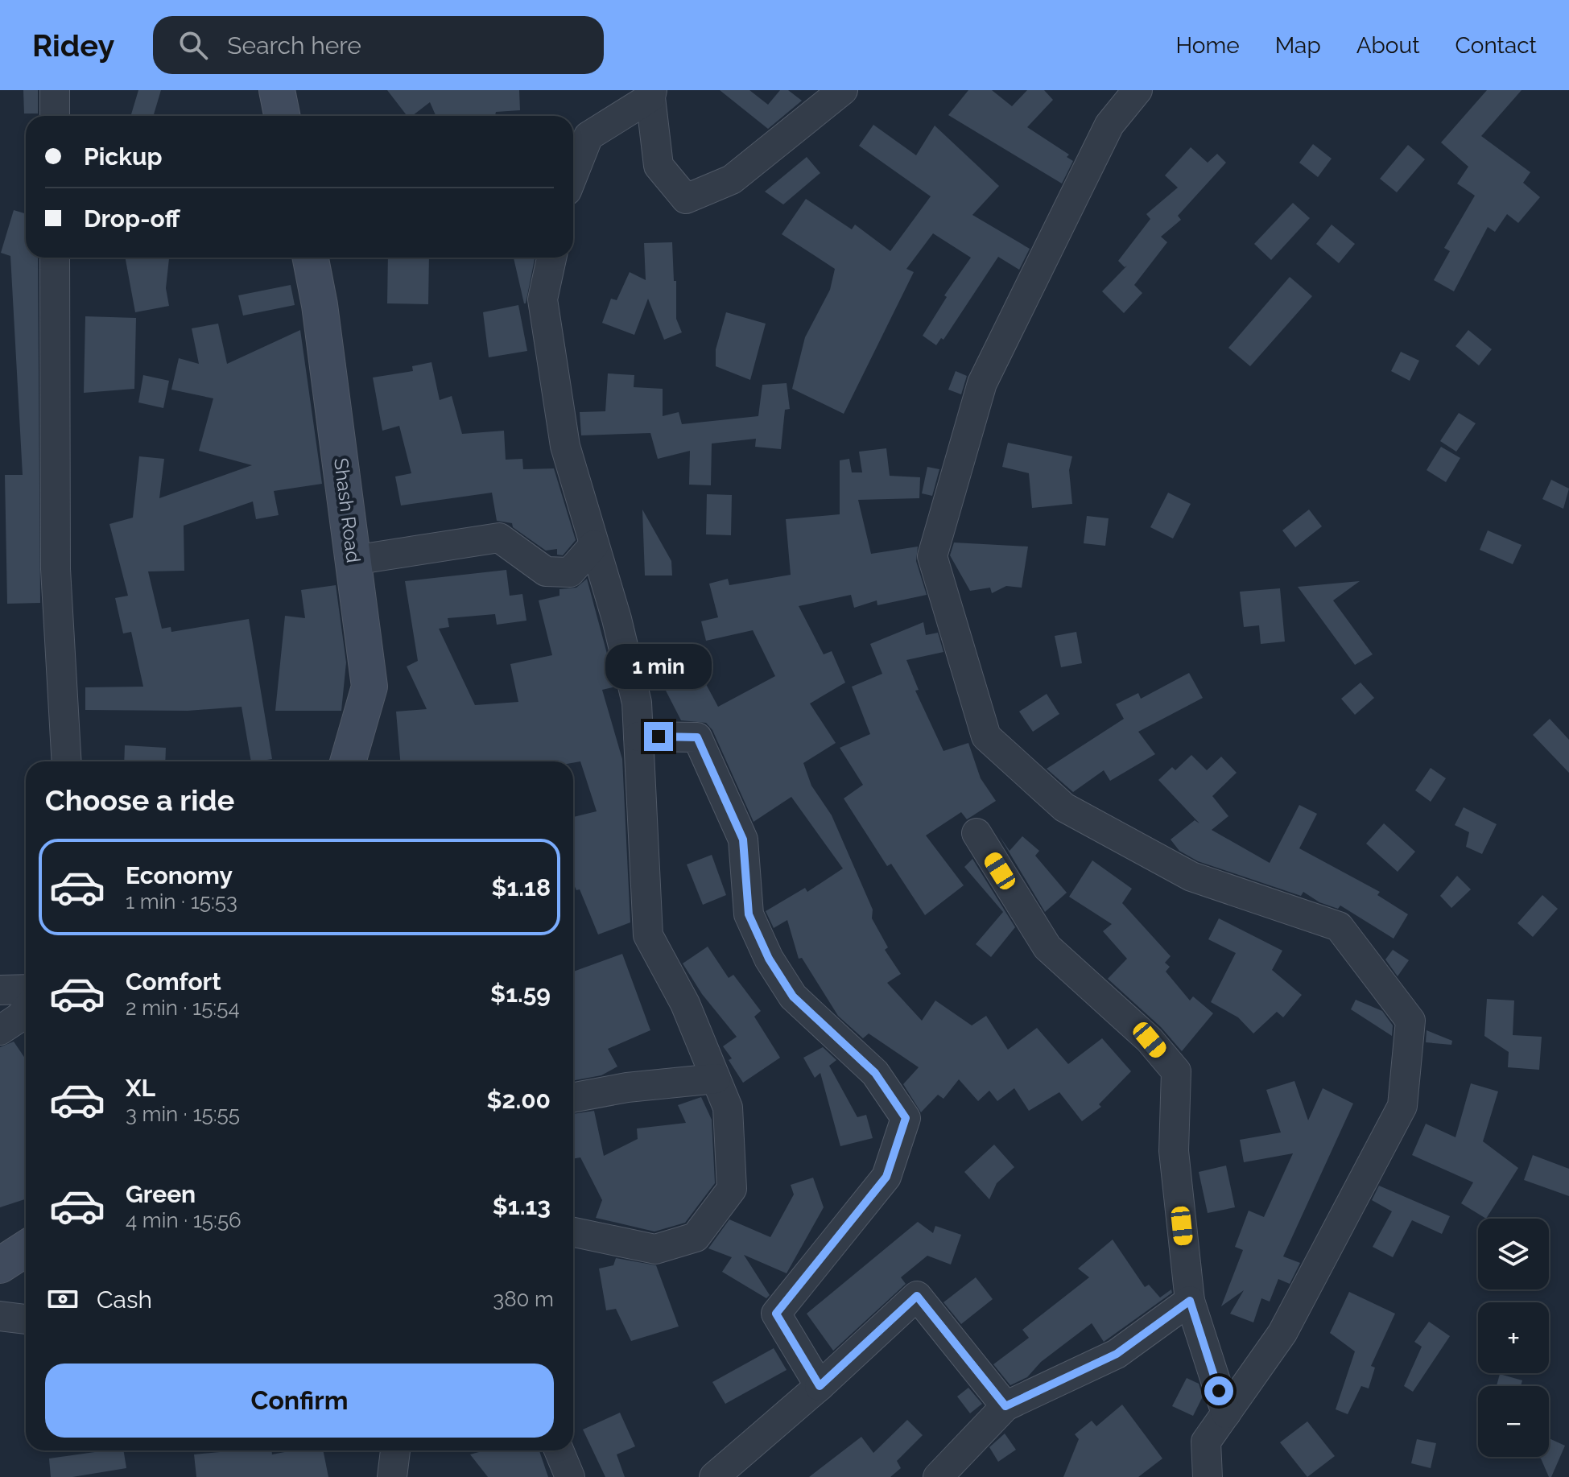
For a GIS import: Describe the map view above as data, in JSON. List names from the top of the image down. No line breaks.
{"streets":{"street":["Shash Road"]},"page":{"header":"Ridey","search":"Search here","nav":["Home","Map","About","Contact"],"banner":["Pickup","Drop-off"],"bubble":"1 min","heading":"Choose a ride","list":[{"name":"Economy","note":"1 min · 15:53","value":"$1.18"},{"name":"Comfort","note":"2 min · 15:54","value":"$1.59"},{"name":"XL","note":"3 min · 15:55","value":"$2.00"},{"name":"Green","note":"4 min · 15:56","value":"$1.13"}],"map_buttons":["+","−"],"pay":["Cash","380 m"],"buttons":"Confirm"}}
